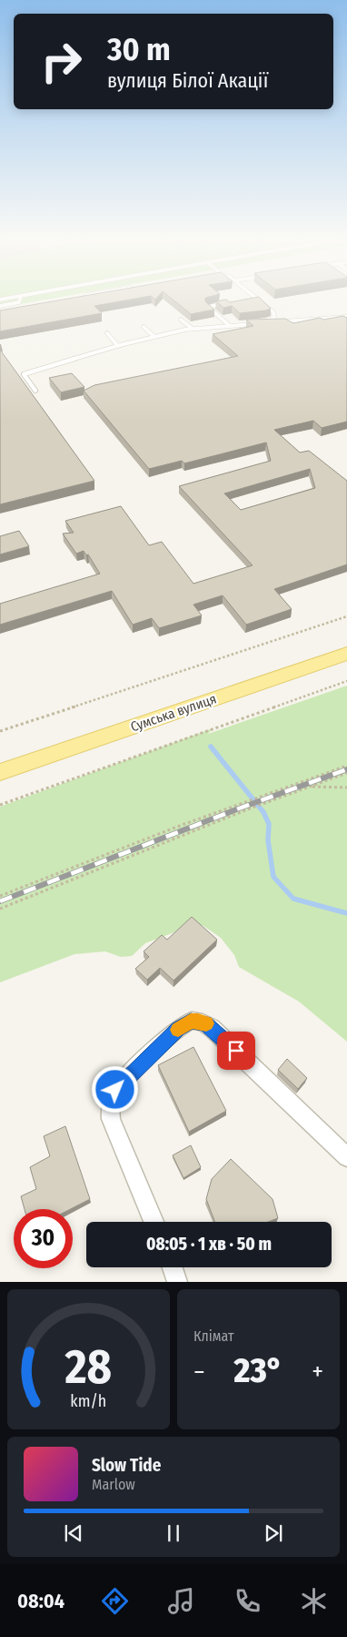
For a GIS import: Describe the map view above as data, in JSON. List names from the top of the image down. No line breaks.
{"streets":{"main road":["Сумська вулиця"]},"page":{"turn":["30 m","вулиця Білої Акації"],"limit":"30","trip":"08:05 · 1 хв · 50 m","tile":"Клімат","heat":["−","23°","+"],"song":["Slow Tide","Marlow"],"tabs":"08:04","gauge":["28","km/h"]}}
